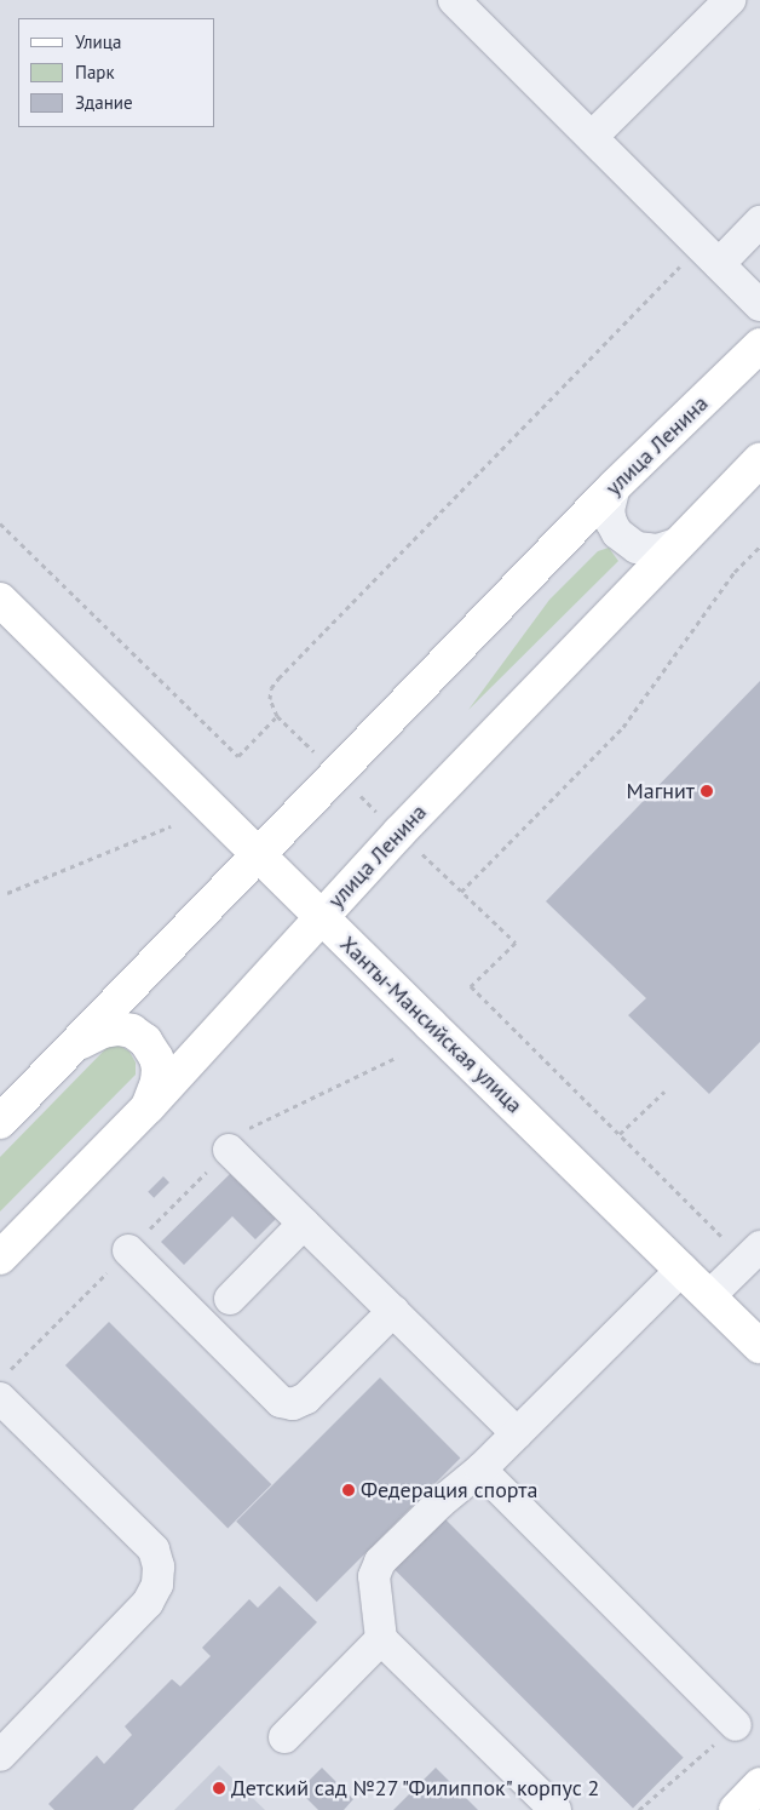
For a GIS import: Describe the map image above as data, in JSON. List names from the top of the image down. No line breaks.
{"streets":{"main road":["улица Ленина","Ханты-Мансийская улица"]},"crossings":[["улица Ленина","Ханты-Мансийская улица"]],"places":["Магнит","Федерация спорта","Детский сад №27 \"Филиппок\" корпус 2"],"legend":["Улица","Парк","Здание"]}
